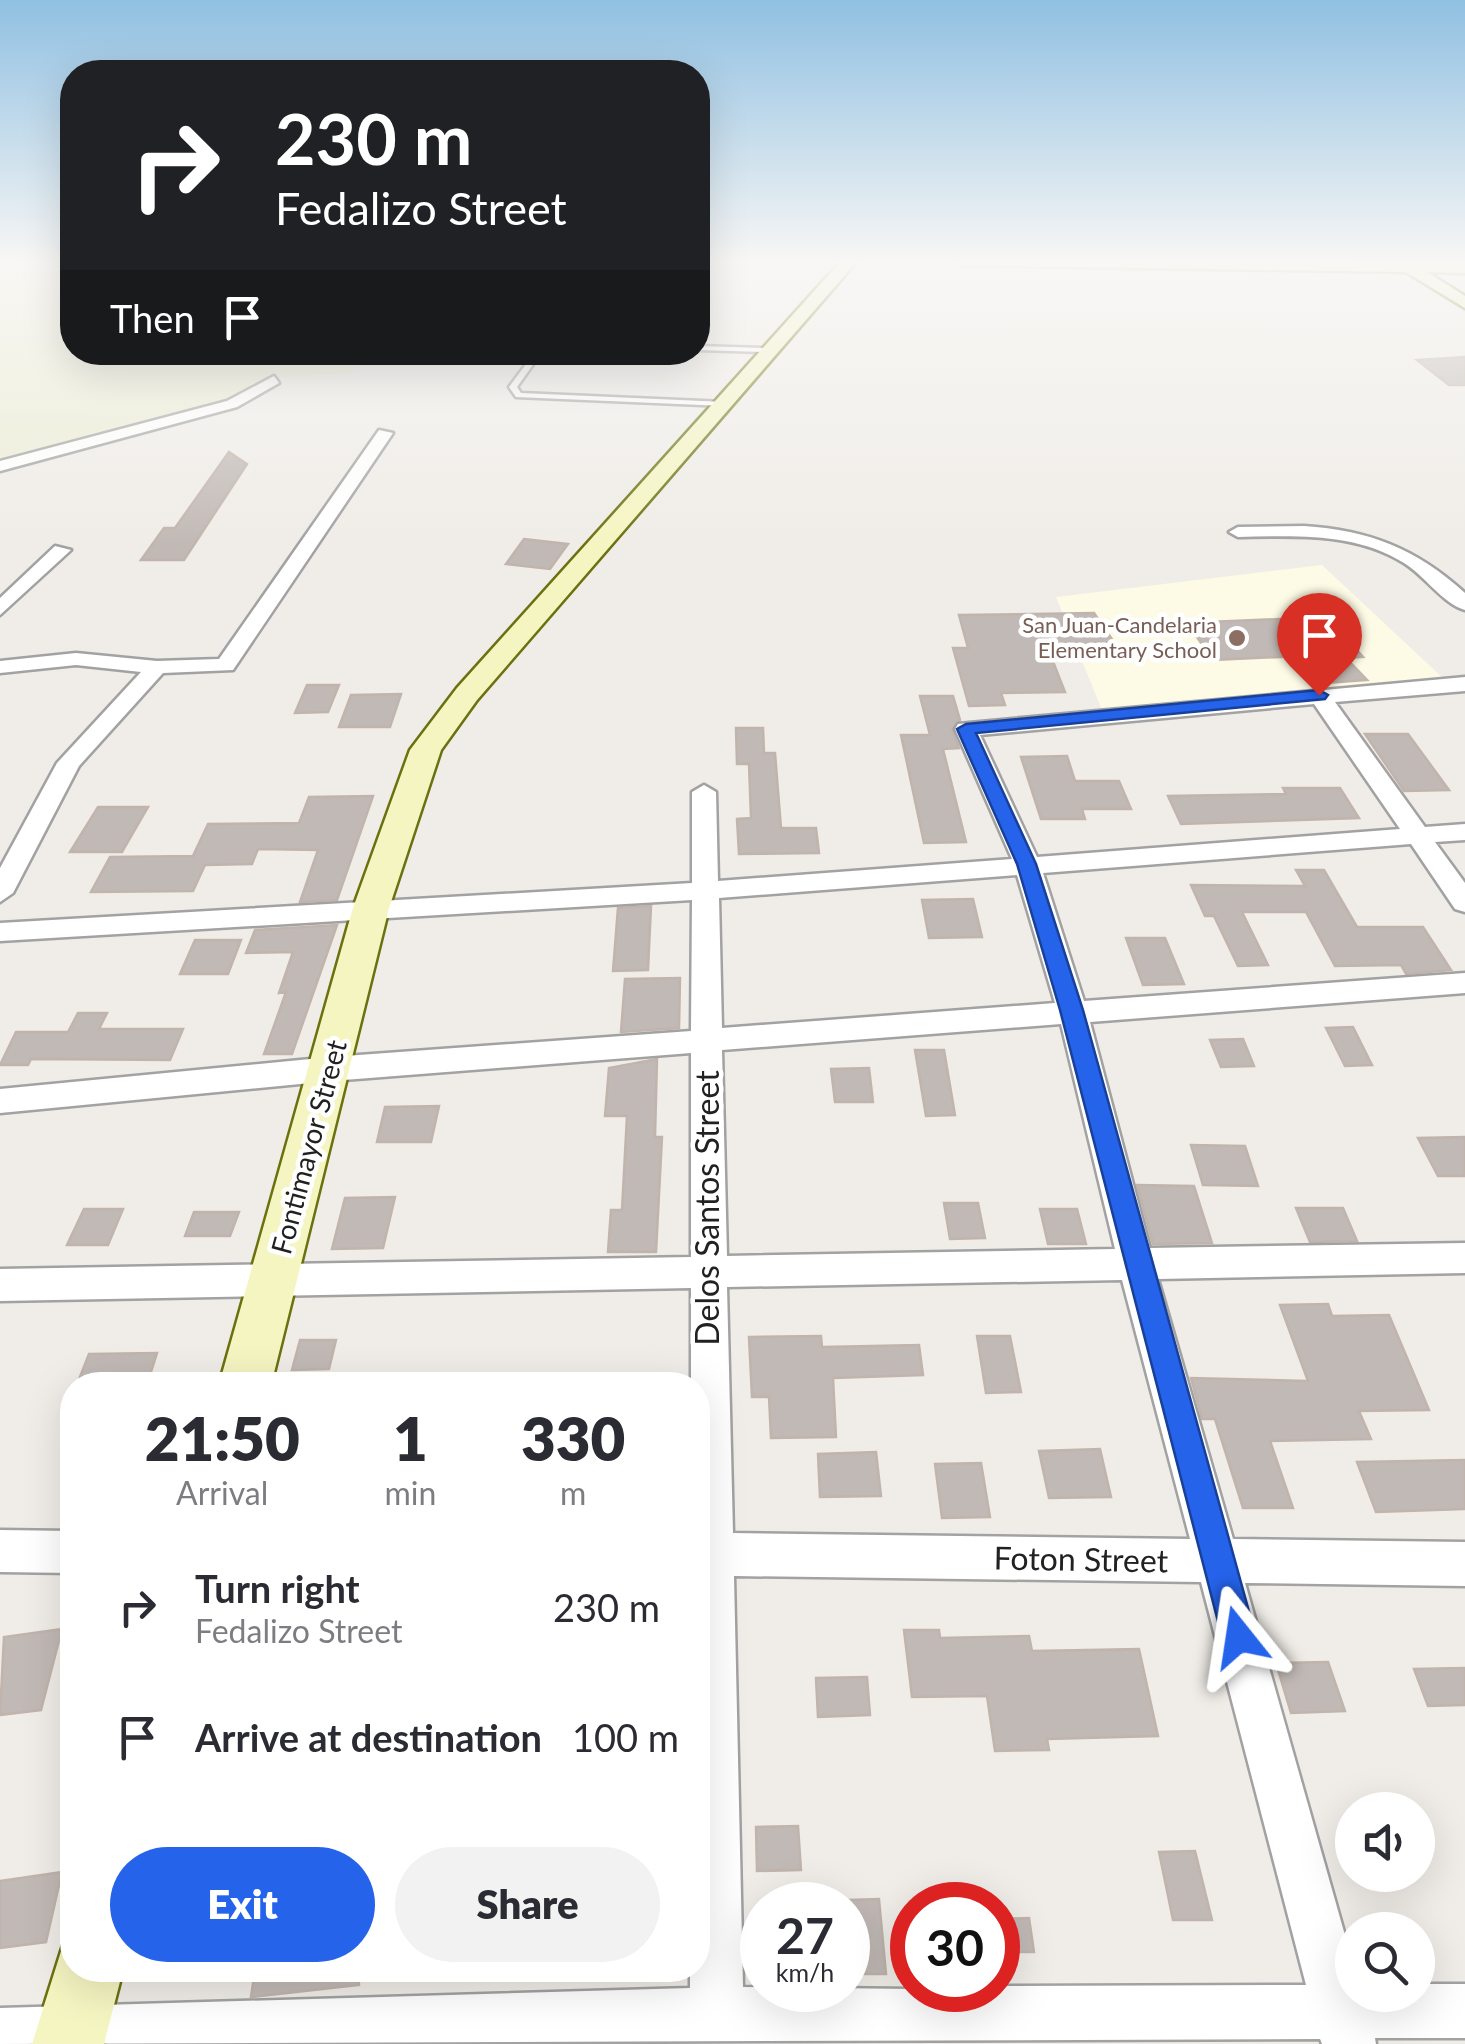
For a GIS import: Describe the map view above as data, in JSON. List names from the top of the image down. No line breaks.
{"streets":{"street":["Fontimayor Street","Delos Santos Street","Foton Street"]},"places":["San Juan-Candelaria Elementary School"],"page":{"turn":["230 m","Fedalizo Street"],"then":"Then","eta":["21:50","Arrival","1","min","330","m"],"list":[{"name":"Turn right","note":"Fedalizo Street","value":"230 m"},{"name":"Arrive at destination","value":"100 m"}],"buttons":["Exit","Share"],"speed":"27 km/h","limit":"30"}}
